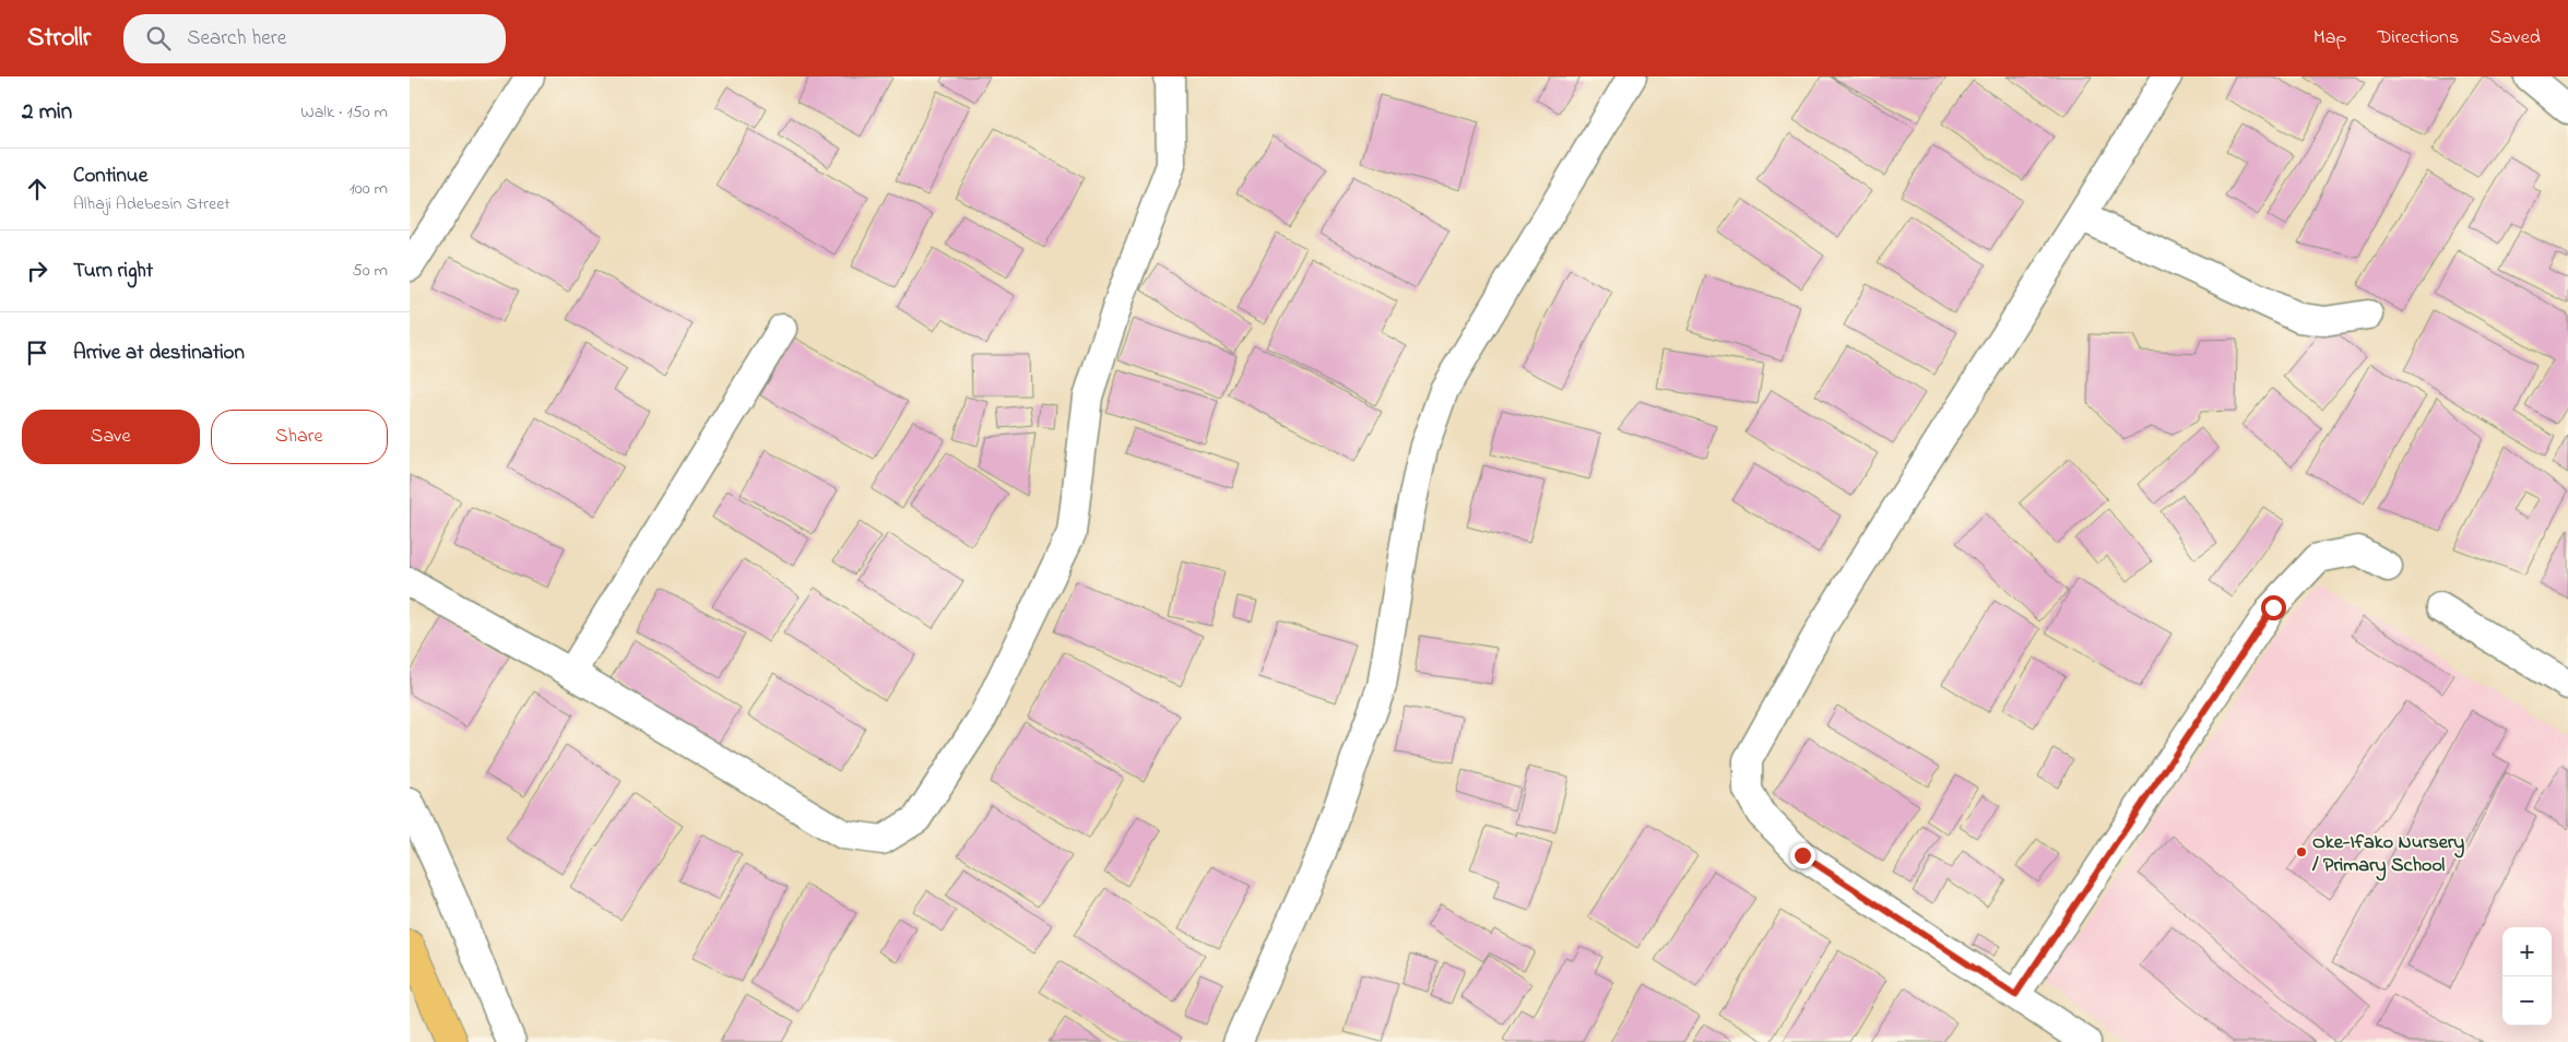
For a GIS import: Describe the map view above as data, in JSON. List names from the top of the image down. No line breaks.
{"places":["Oke-Ifako Nursery / Primary School"],"page":{"header":"Strollr","search":"Search here","nav":["Map","Directions","Saved"],"heading":["2 min","Walk · 150 m"],"list":[["Continue","Alhaji Adebesin Street","100 m"],["Turn right","50 m"],"Arrive at destination"],"buttons":["Save","Share"],"map_buttons":["+","−"]}}
